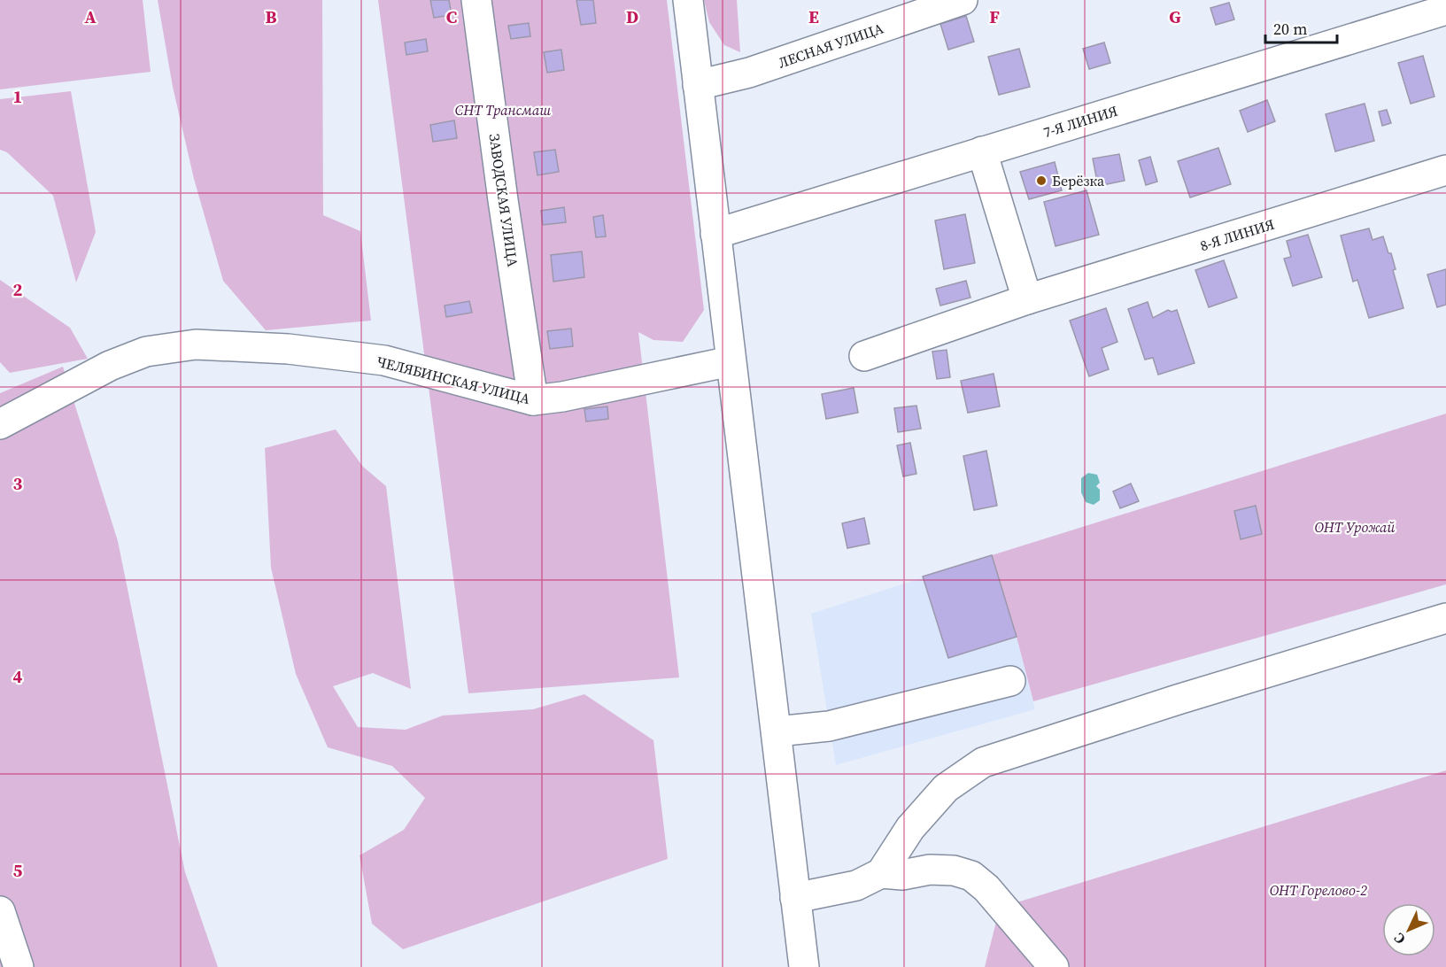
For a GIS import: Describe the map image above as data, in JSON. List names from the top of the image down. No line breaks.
{"streets":{"street":["ЛЕСНАЯ УЛИЦА","7-Я ЛИНИЯ","ЗАВОДСКАЯ УЛИЦА","8-Я ЛИНИЯ","ЧЕЛЯБИНСКАЯ УЛИЦА"]},"crossings":[["ЗАВОДСКАЯ УЛИЦА","ЧЕЛЯБИНСКАЯ УЛИЦА"]],"parks":["СНТ Трансмаш","ОНТ Урожай","ОНТ Горелово-2"],"places":["Берёзка"],"scale_bar":"20 m","north":"bottom left","grid":{"columns":["A","B","C","D","E","F","G"],"rows":["1","2","3","4","5"]}}
